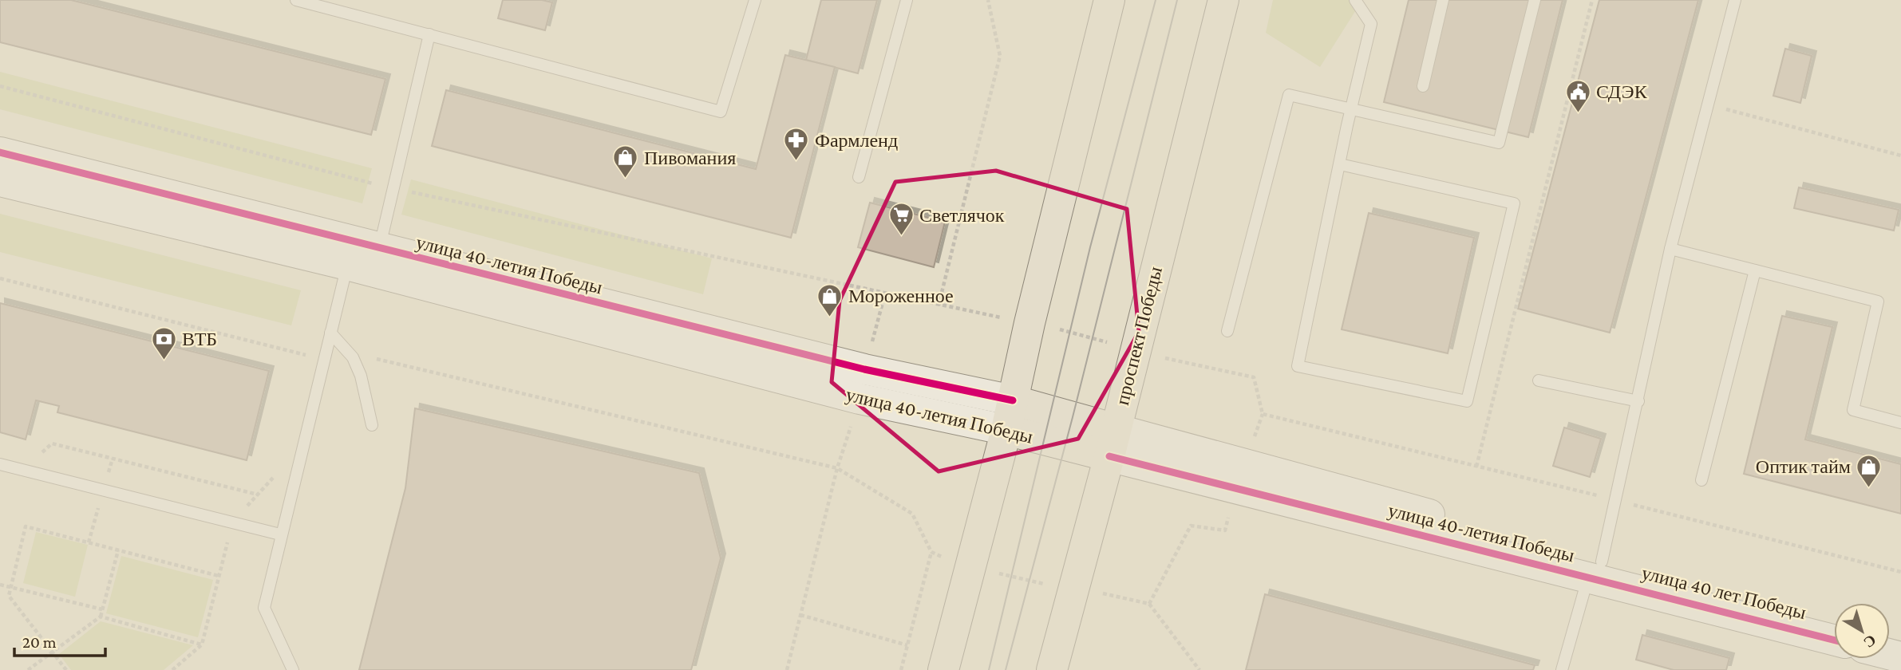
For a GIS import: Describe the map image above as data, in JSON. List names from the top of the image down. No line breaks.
{"streets":{"main road":["улица 40-летия Победы","проспект Победы"],"street":["улица 40 лет Победы"]},"crossings":[["улица 40-летия Победы","проспект Победы"],["улица 40-летия Победы","улица 40 лет Победы"]],"places":{"public building":["СДЭК"],"pharmacy":["Фармленд"],"shop":["Пивомания","Мороженное","Оптик тайм"],"supermarket":["Светлячок"],"bank":["ВТБ"]},"scale_bar":"20 m","north":"bottom right"}
